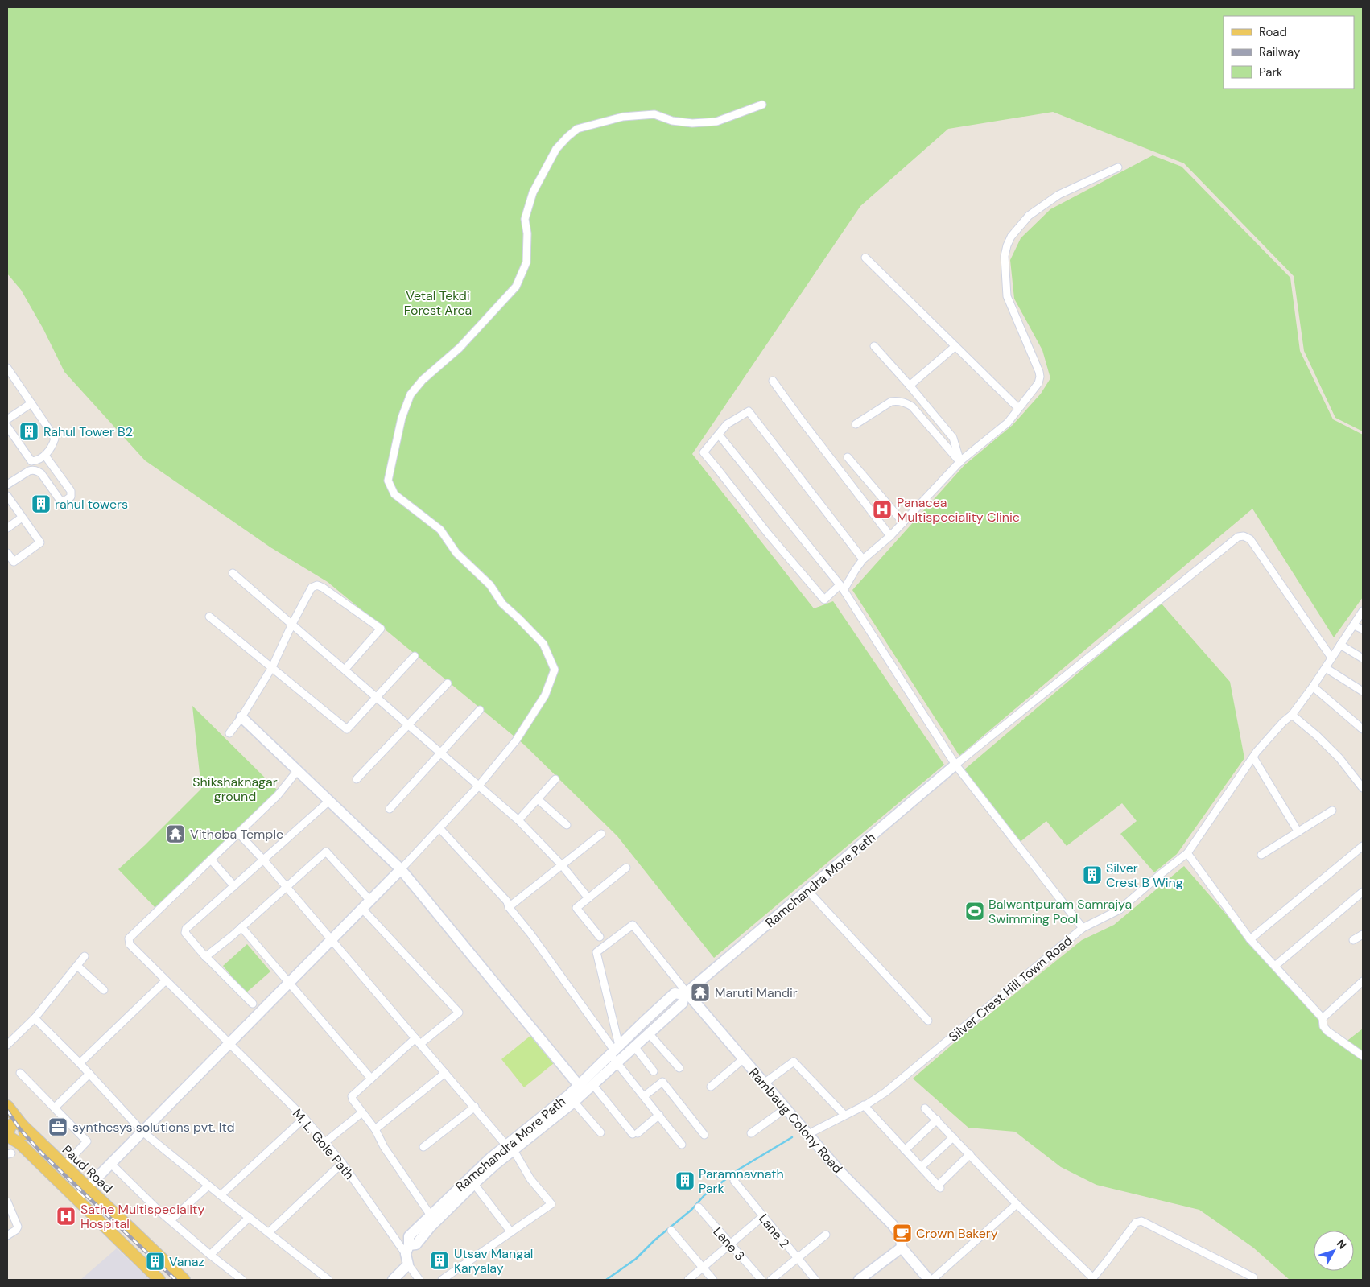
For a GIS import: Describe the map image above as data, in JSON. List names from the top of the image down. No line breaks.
{"streets":{"main road":["Paud Road"],"street":["Ramchandra More Path","Silver Crest Hill Town Road","Rambaug Colony Road","M. L. Gole Path","Lane 2","Lane 3"]},"crossings":[["Ramchandra More Path","Rambaug Colony Road"],["Ramchandra More Path","M. L. Gole Path"],["Silver Crest Hill Town Road","Rambaug Colony Road"]],"parks":["Vetal Tekdi Forest Area","Shikshaknagar ground"],"places":{"building":["Rahul Tower B2","rahul towers","Silver Crest B Wing","Paramnavnath Park","Utsav Mangal Karyalay","Vanaz"],"hospital":["Panacea Multispeciality Clinic","Sathe Multispeciality Hospital"],"temple":["Vithoba Temple","Maruti Mandir"],"sports":["Balwantpuram Samrajya Swimming Pool"],"office":["synthesys solutions pvt. ltd"],"cafe":["Crown Bakery"]},"legend":["Road","Railway","Park"],"north":"top right"}
